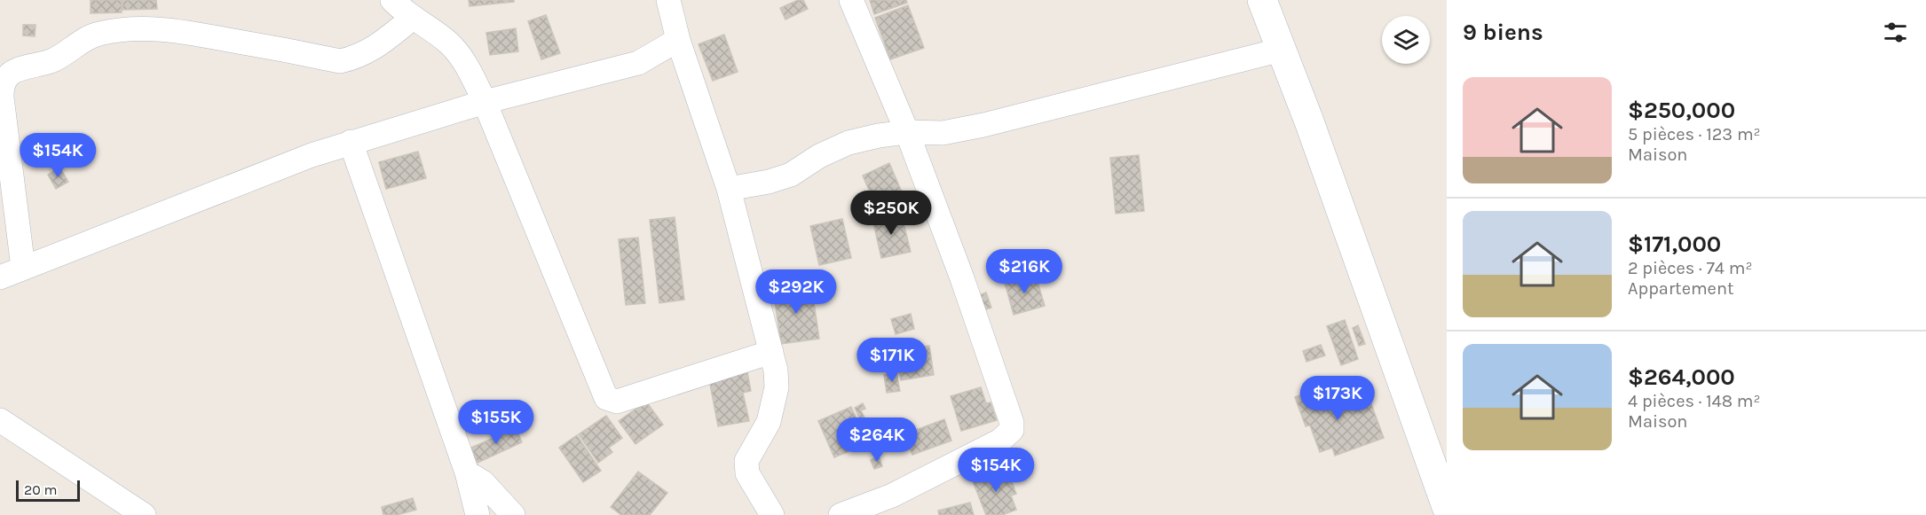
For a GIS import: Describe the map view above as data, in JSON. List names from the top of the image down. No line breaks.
{"scale_bar":"20 m","page":{"heading":"9 biens","list":[{"name":"$250,000","note":"5 pièces · 123 m² · Maison"},{"name":"$171,000","note":"2 pièces · 74 m² · Appartement"},{"name":"$264,000","note":"4 pièces · 148 m² · Maison"}],"price":["$154K","$250K","$216K","$292K","$171K","$173K","$155K","$264K","$154K"],"scale":"20 m"}}
